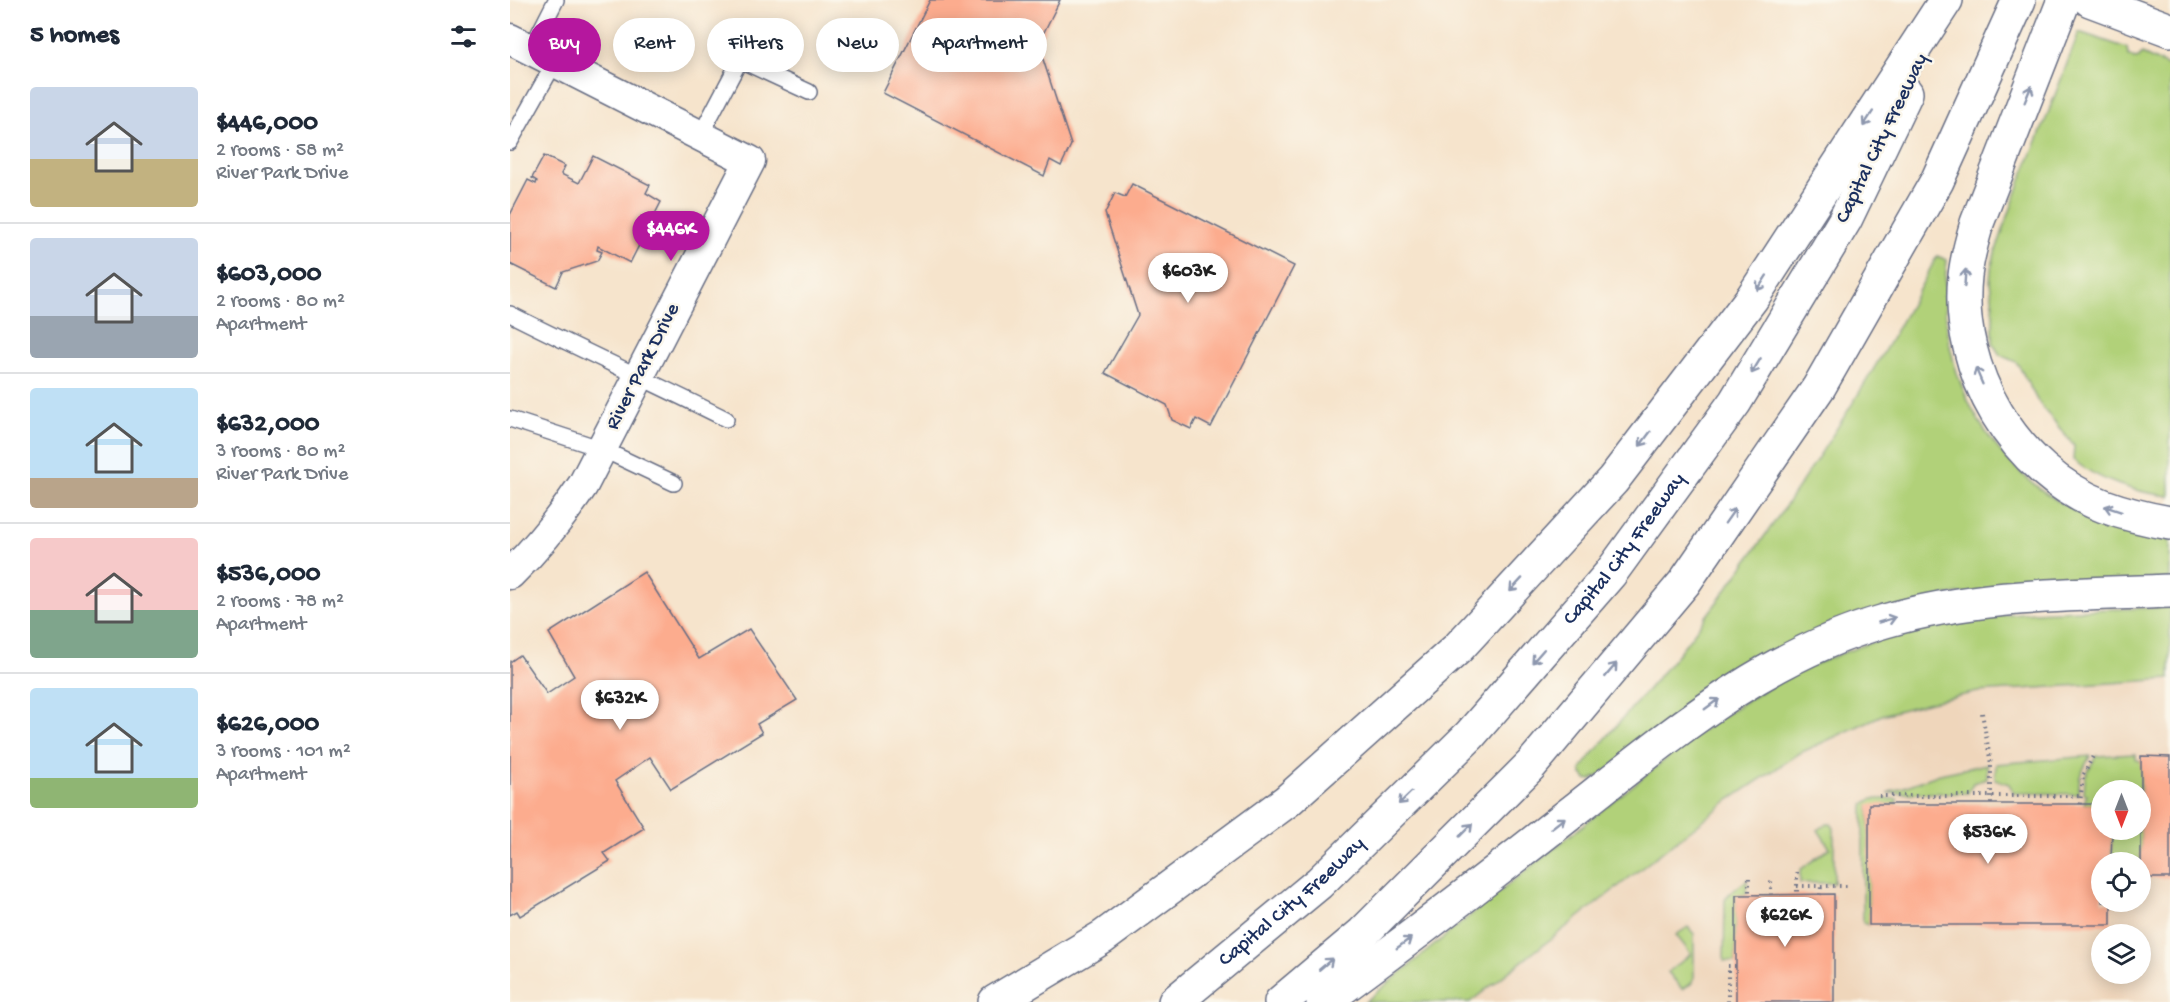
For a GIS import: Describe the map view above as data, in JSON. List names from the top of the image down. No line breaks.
{"streets":{"main road":["Capital City Freeway"],"street":["River Park Drive"]},"north":"bottom","page":{"heading":"5 homes","chip":["Buy","Rent","Filters","New","Apartment"],"list":[{"name":"$446,000","note":"2 rooms · 58 m² · River Park Drive"},{"name":"$603,000","note":"2 rooms · 80 m² · Apartment"},{"name":"$632,000","note":"3 rooms · 80 m² · River Park Drive"},{"name":"$536,000","note":"2 rooms · 78 m² · Apartment"},{"name":"$626,000","note":"3 rooms · 101 m² · Apartment"}],"price":["$446K","$603K","$632K","$536K","$626K"]}}
